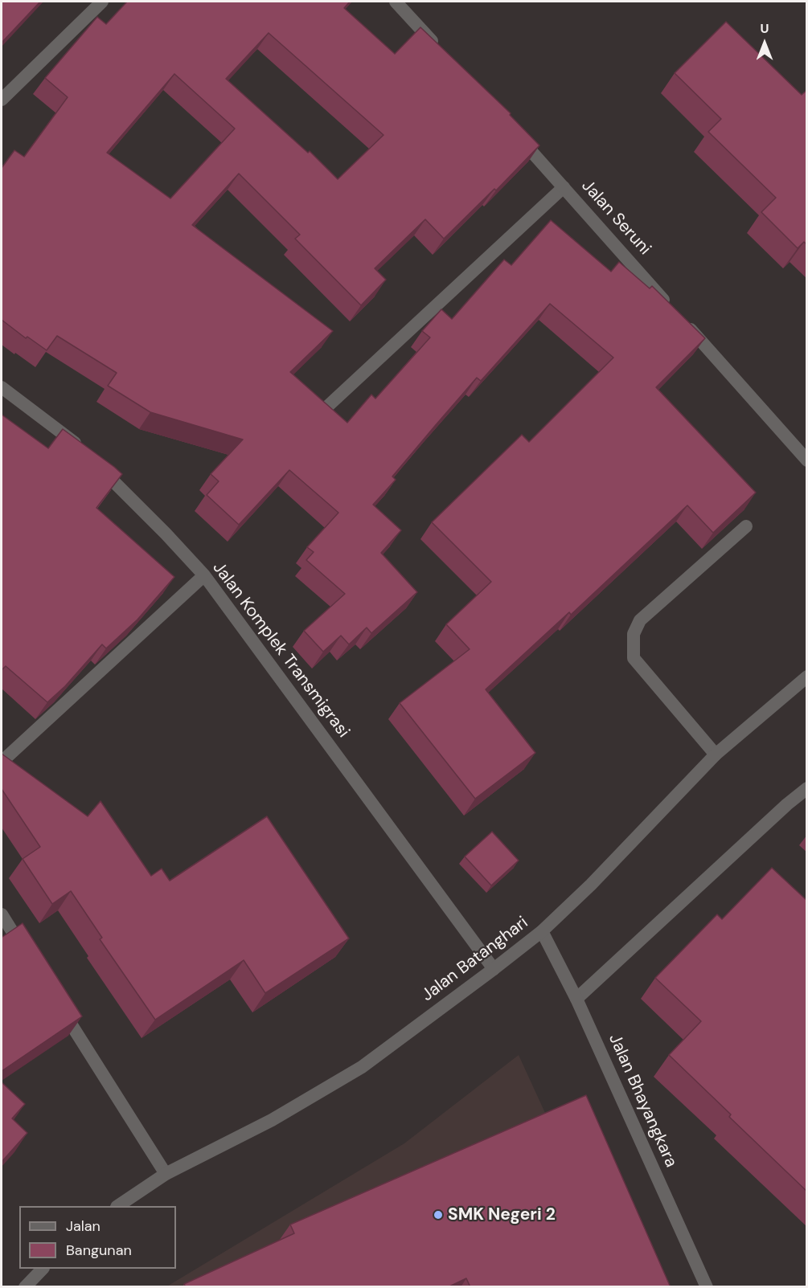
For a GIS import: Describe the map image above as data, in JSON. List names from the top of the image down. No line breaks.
{"streets":{"street":["Jalan Seruni","Jalan Komplek Transmigrasi","Jalan Batanghari","Jalan Bhayangkara"]},"crossings":[["Jalan Komplek Transmigrasi","Jalan Batanghari"],["Jalan Batanghari","Jalan Bhayangkara"]],"places":["SMK Negeri 2"],"legend":["Jalan","Bangunan"],"north":"top"}
